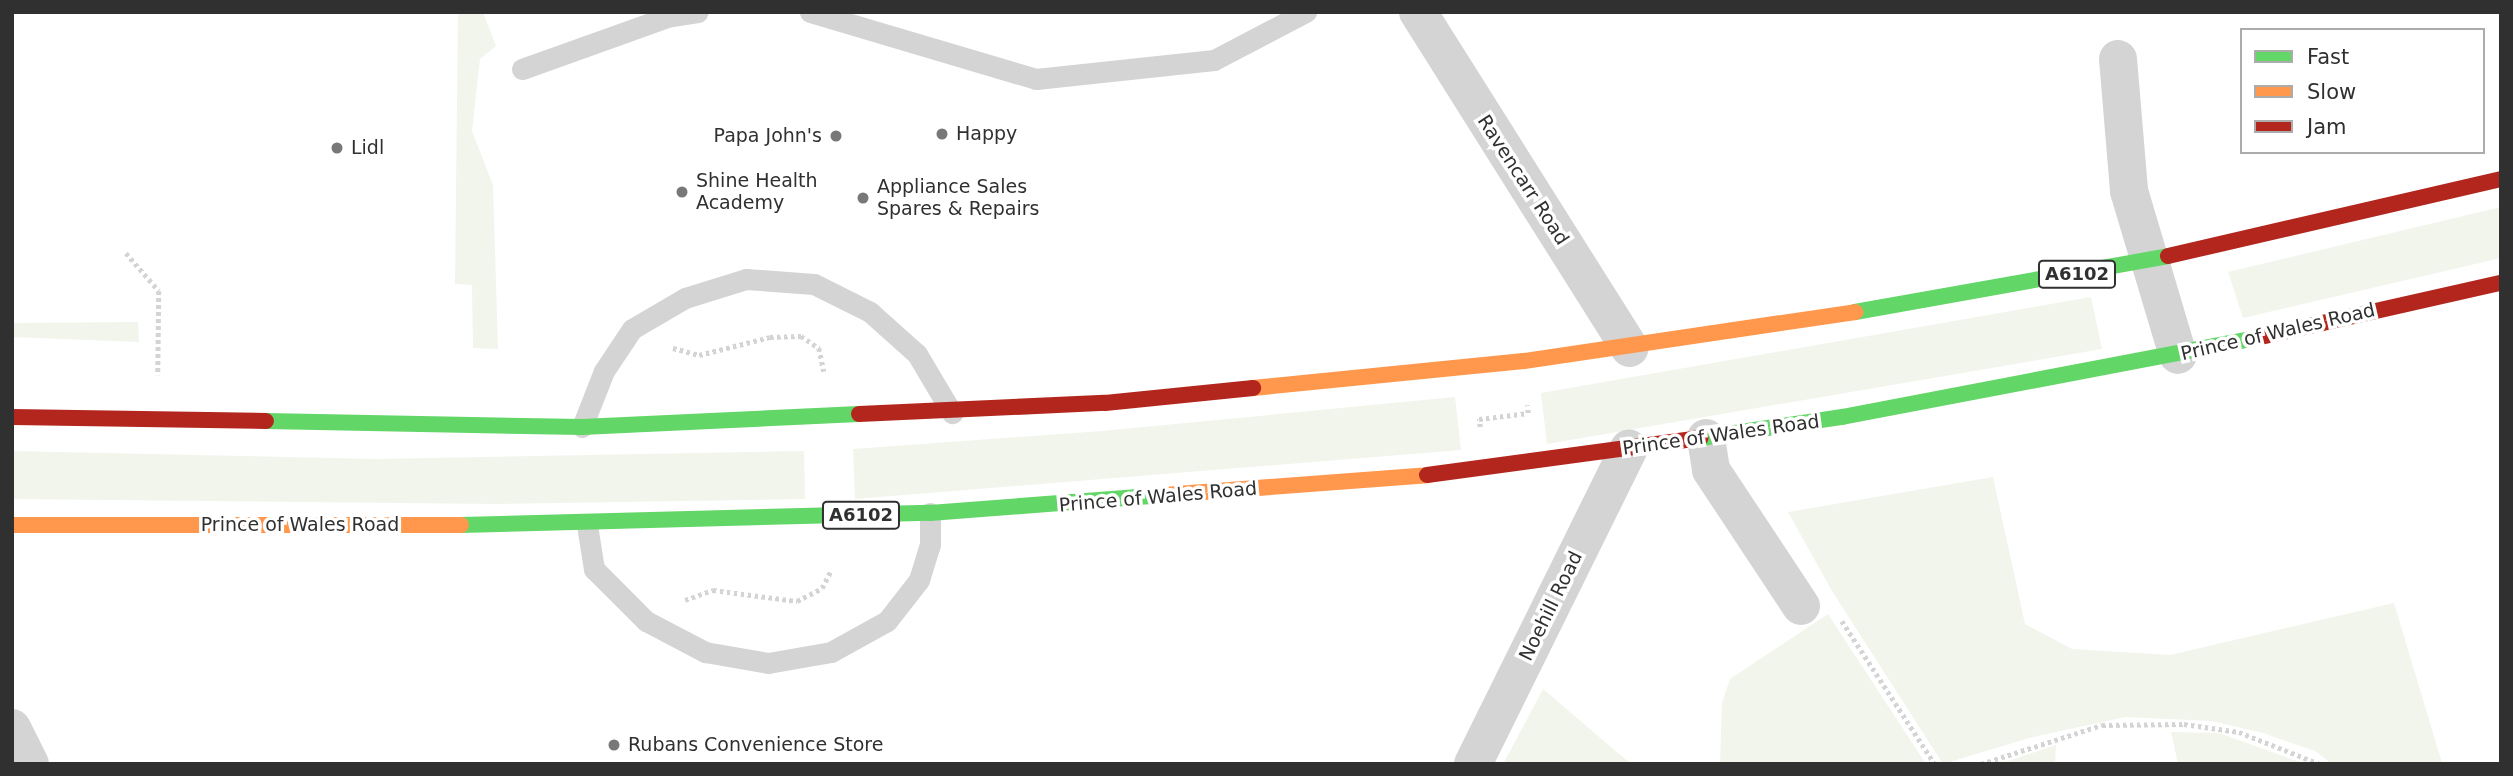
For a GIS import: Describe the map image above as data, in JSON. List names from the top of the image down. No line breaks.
{"streets":{"highway":["A6102","Prince of Wales Road"],"street":["Ravencarr Road","Noehill Road"]},"crossings":[["Ravencarr Road","A6102"],["Prince of Wales Road","Noehill Road"]],"places":["Happy","Papa John's","Lidl","Shine Health Academy","Appliance Sales Spares & Repairs","Rubans Convenience Store"],"legend":["Fast","Slow","Jam"]}
